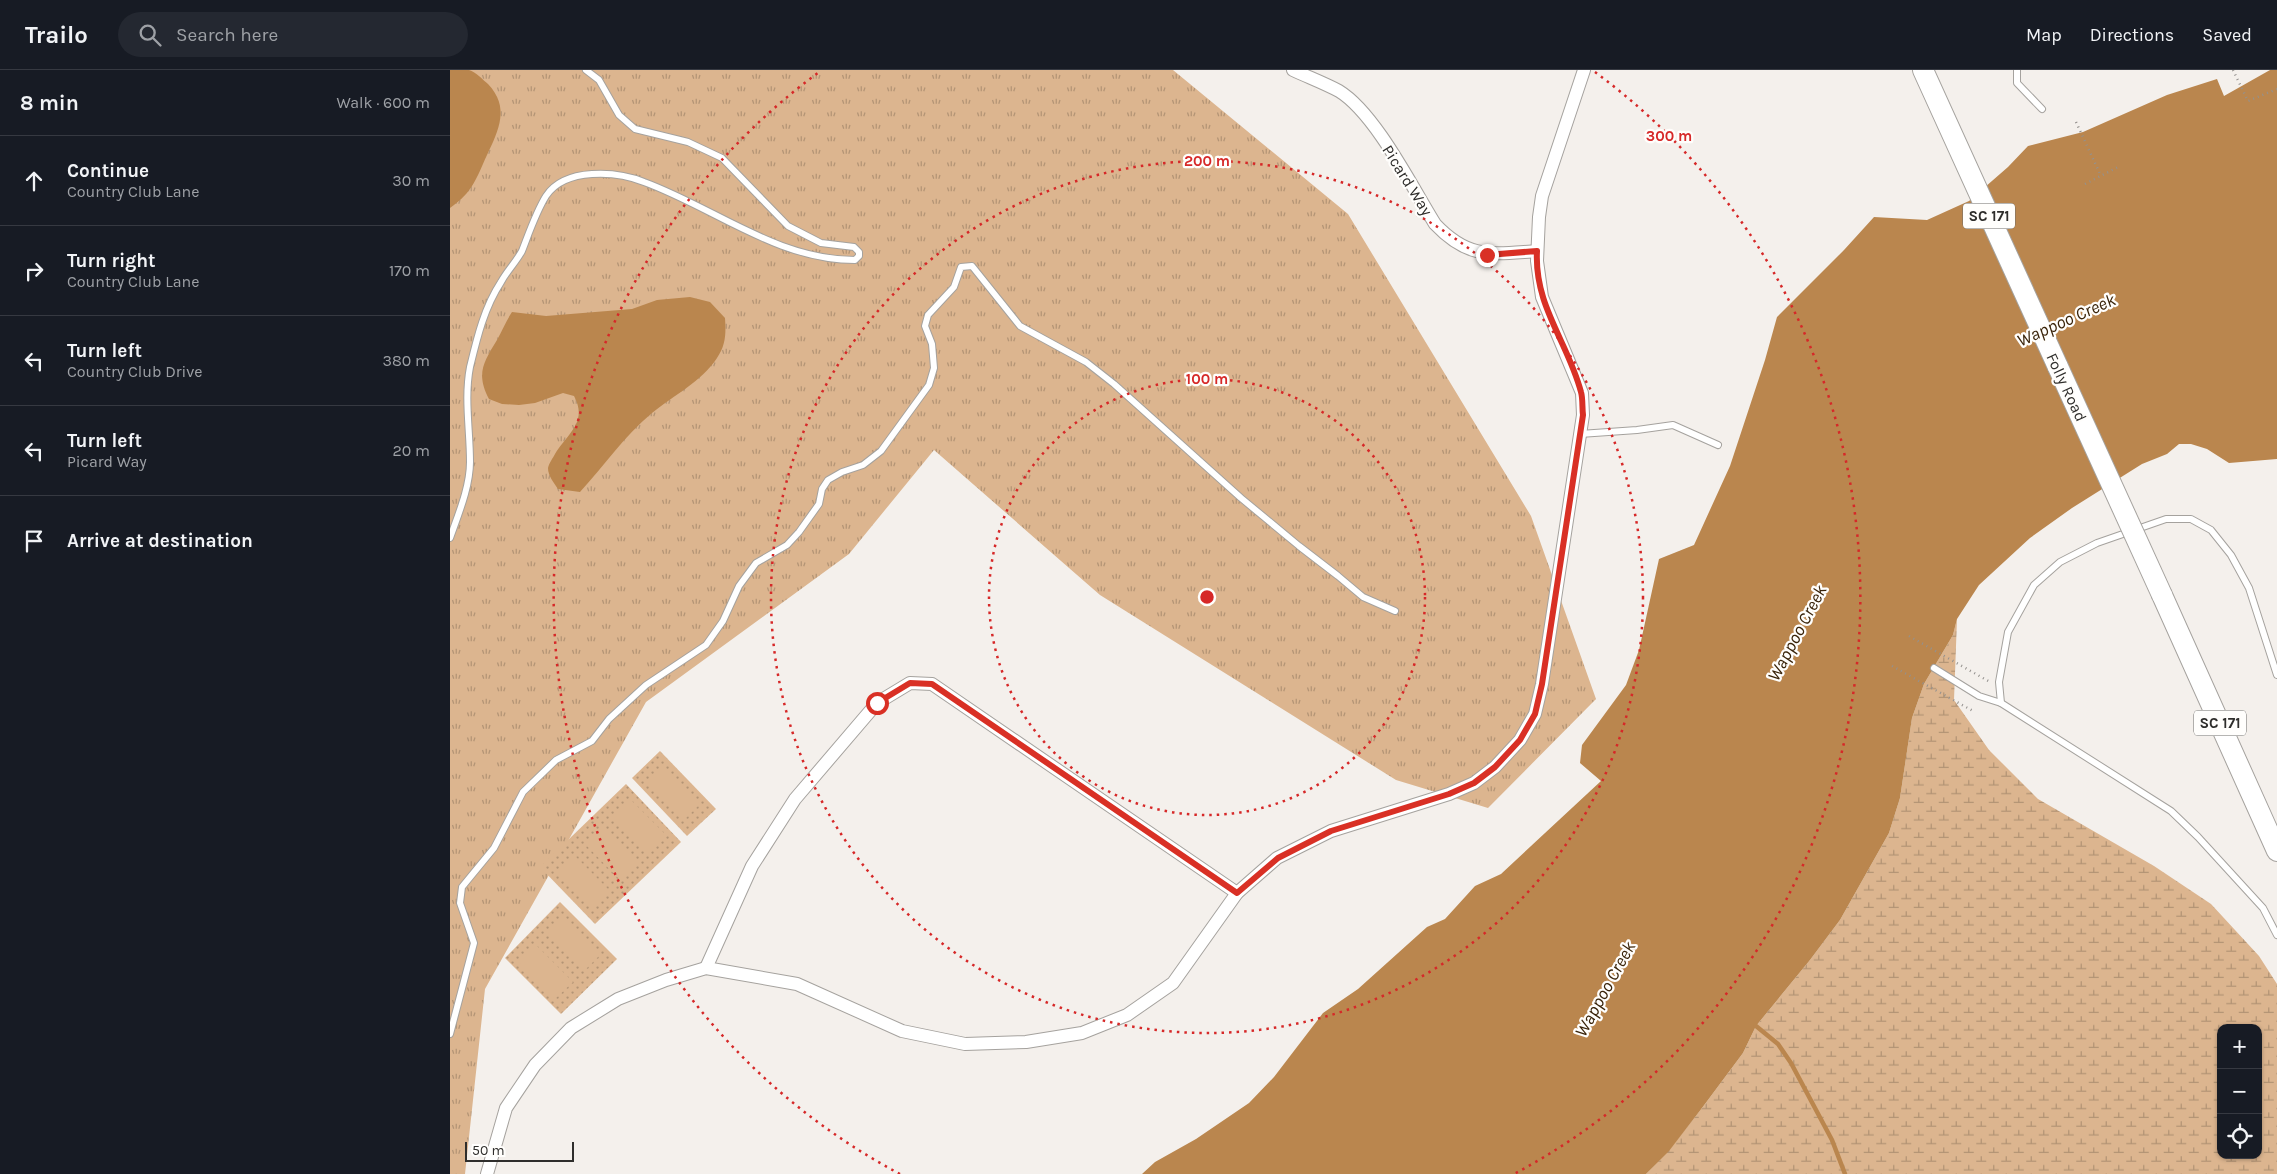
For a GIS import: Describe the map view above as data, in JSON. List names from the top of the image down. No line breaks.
{"streets":{"main road":["SC 171","Folly Road"],"street":["Picard Way"]},"water":["Wappoo Creek"],"scale_bar":"50 m","page":{"header":"Trailo","search":"Search here","nav":["Map","Directions","Saved"],"heading":["8 min","Walk · 600 m"],"list":[["Continue","Country Club Lane","30 m"],["Turn right","Country Club Lane","170 m"],["Turn left","Country Club Drive","380 m"],["Turn left","Picard Way","20 m"],"Arrive at destination"],"map_buttons":["+","−"],"scale":"50 m"},"rings":["300 m","200 m","100 m"]}
